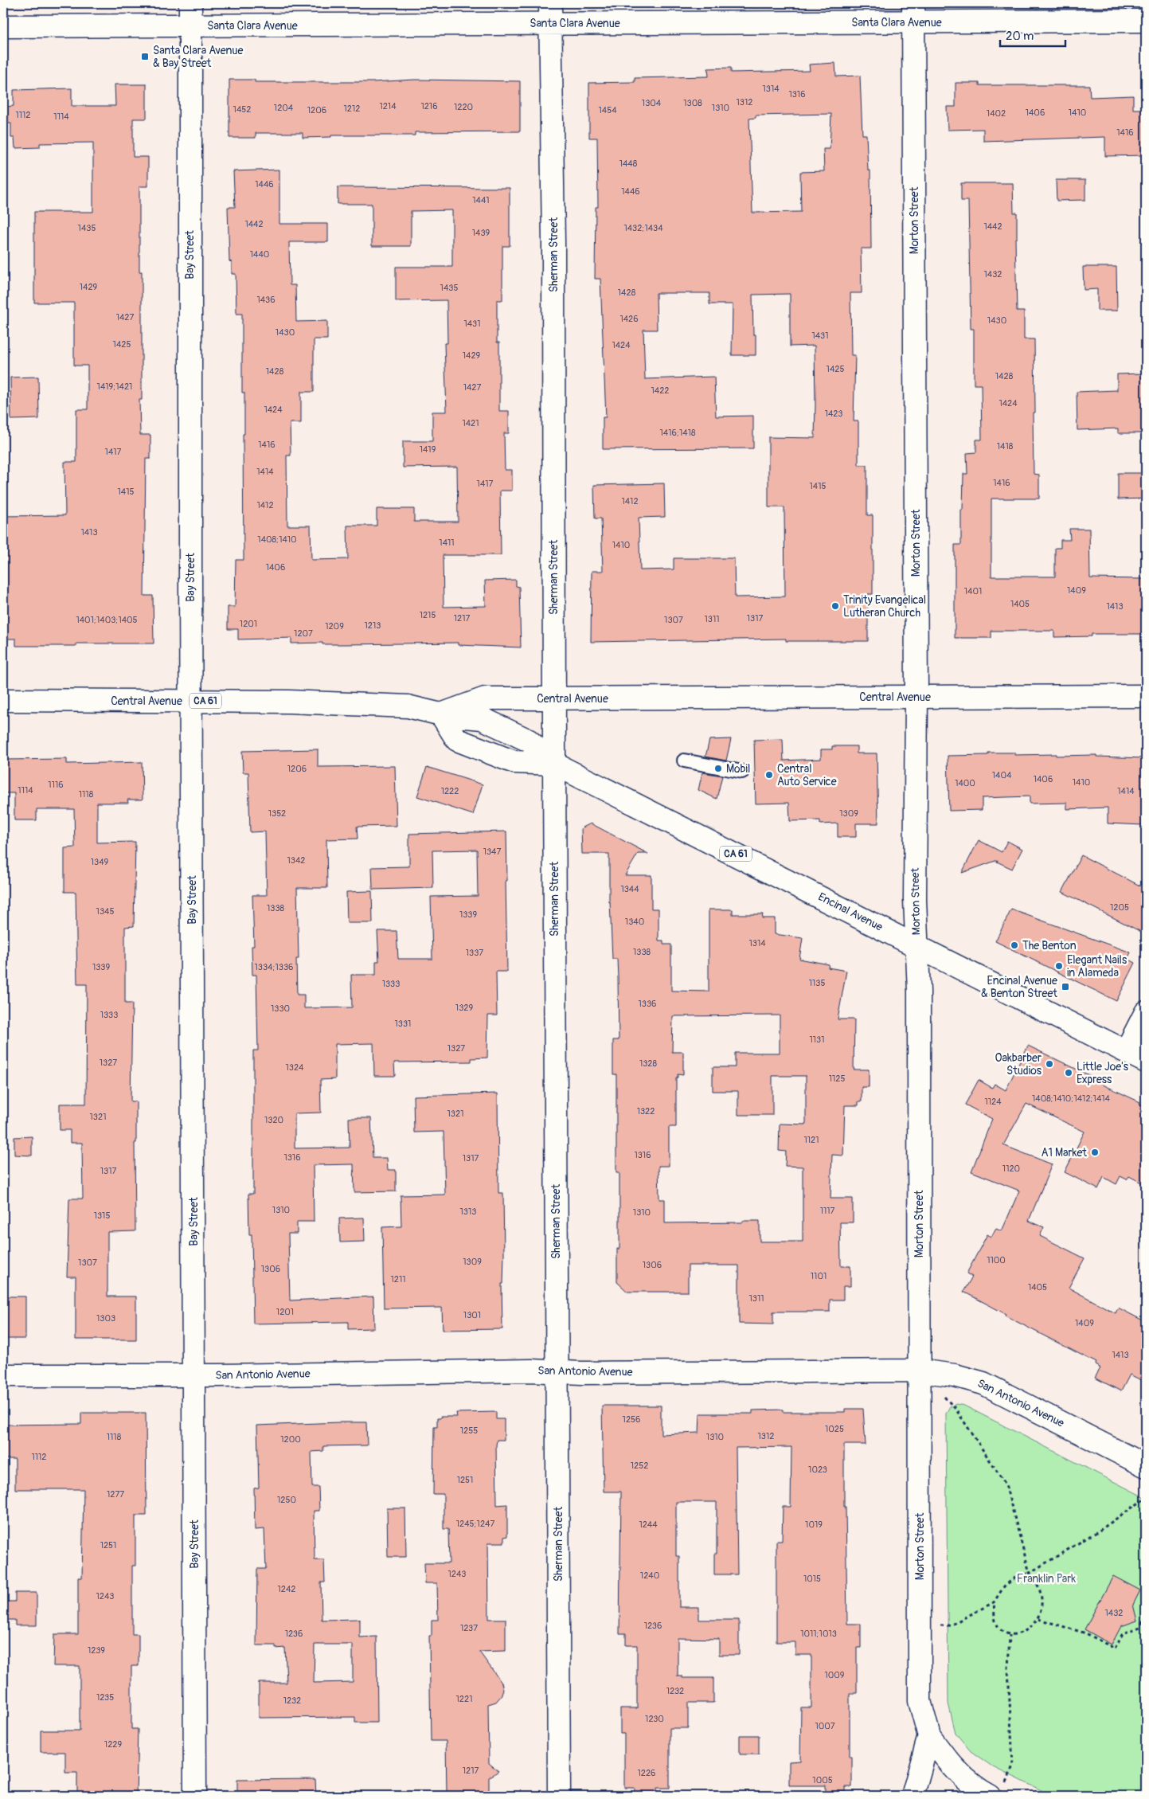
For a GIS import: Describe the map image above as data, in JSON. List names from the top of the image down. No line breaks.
{"streets":{"street":["Santa Clara Avenue","Morton Street","Bay Street","Sherman Street","Central Avenue","CA 61","Encinal Avenue","San Antonio Avenue"]},"crossings":[["Santa Clara Avenue","Morton Street"],["Santa Clara Avenue","Bay Street"],["Santa Clara Avenue","Sherman Street"],["Morton Street","Central Avenue"],["Morton Street","Encinal Avenue"],["Morton Street","San Antonio Avenue"],["Bay Street","Central Avenue"],["Bay Street","San Antonio Avenue"],["Sherman Street","Central Avenue"],["Sherman Street","Encinal Avenue"],["Sherman Street","San Antonio Avenue"],["Central Avenue","Encinal Avenue"]],"parks":["Franklin Park"],"places":{"transit":["Santa Clara Avenue & Bay Street","Encinal Avenue & Benton Street"],"other":["Trinity Evangelical Lutheran Church","Mobil","Central Auto Service","The Benton","Elegant Nails in Alameda","Oakbarber Studios","Little Joe's Express","A1 Market"]},"house_numbers":["1314","1316","1312","1304","1308","1214","1216","1220","1204","1310","1212","1452","1206","1454","1406","1410","1402","1112","1114","1416","1448","1446","1446","1441","1442","1442","1435","1432;1434","1439","1440","1432","1429","1435","1428","1436","1427","1426","1430","1431","1430","1431","1425","1424","1429","1425","1428","1428","1419;1421","1427","1422","1424","1424","1423","1421","1416;1418","1416","1418","1419","1417","1414","1416","1417","1415","1415","1412","1412","1413","1408;1410","1411","1410","1406","1409","1401","1405","1413","1215","1217","1317","1311","1401;1403;1405","1307","1201","1213","1209","1207","1206","1404","1406","1410","1400","1116","1114","1222","1414","1118","1352","1309","1347","1342","1349","1344","1205","1338","1345","1339","1340","1314","1338","1337","1339","1334;1336","1135","1333","1336","1329","1330","1333","1331","1131","1327","1327","1328","1324","1125","1408;1410;1412;1414","1124","1322","1321","1321","1320","1121","1316","1316","1317","1120","1317","1310","1117","1313","1310","1315","1100","1309","1307","1306","1306","1101","1211","1405","1311","1201","1301","1303","1409","1413","1256","1025","1255","1312","1118","1310","1200","1112","1252","1023","1251","1277","1250","1245;1247","1244","1019","1251","1243","1240","1015","1242","1243","1432","1236","1237","1236","1011;1013","1239","1009","1232","1235","1221","1232","1230","1007","1229","1217","1226","1005"],"scale_bar":"20 m"}
